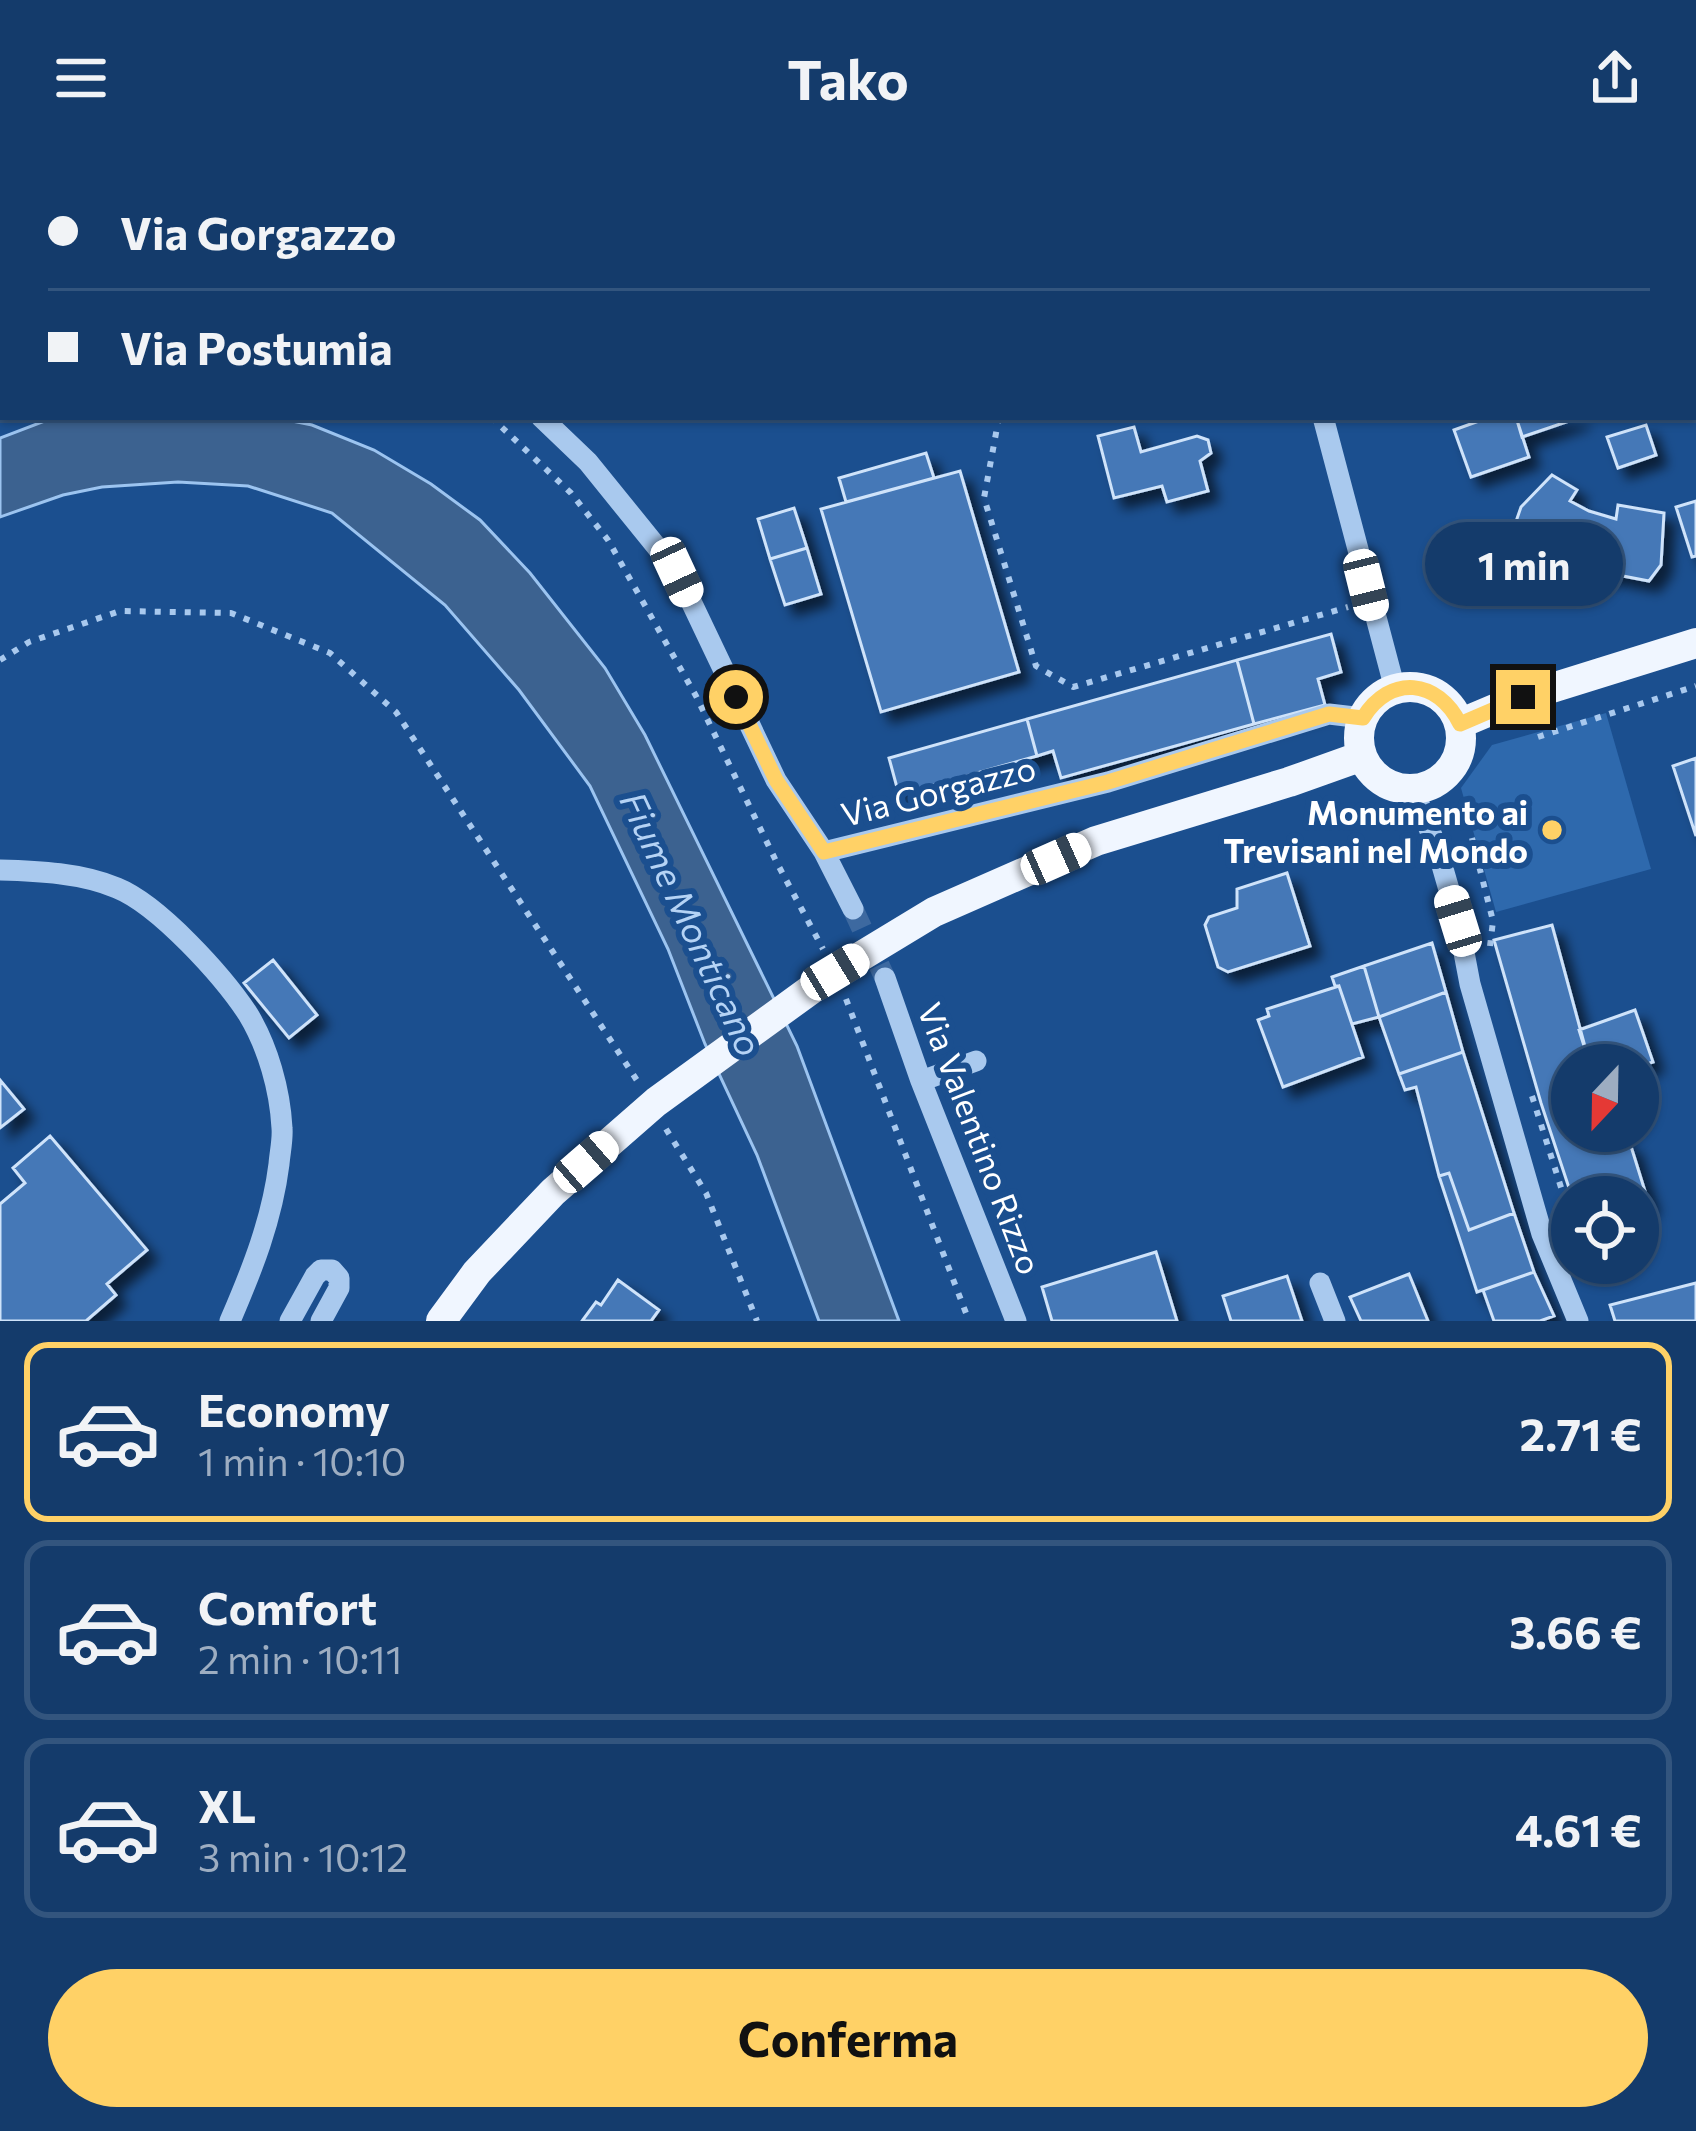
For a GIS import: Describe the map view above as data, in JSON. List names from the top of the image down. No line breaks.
{"streets":{"street":["Via Gorgazzo","Via Valentino Rizzo"]},"water":["Fiume Monticano"],"places":["Monumento ai Trevisani nel Mondo"],"north":"bottom","page":{"header":"Tako","banner":["Via Gorgazzo","Via Postumia"],"bubble":"1 min","list":[{"name":"Economy","note":"1 min · 10:10","value":"2.71 €"},{"name":"Comfort","note":"2 min · 10:11","value":"3.66 €"},{"name":"XL","note":"3 min · 10:12","value":"4.61 €"}],"buttons":"Conferma"}}
